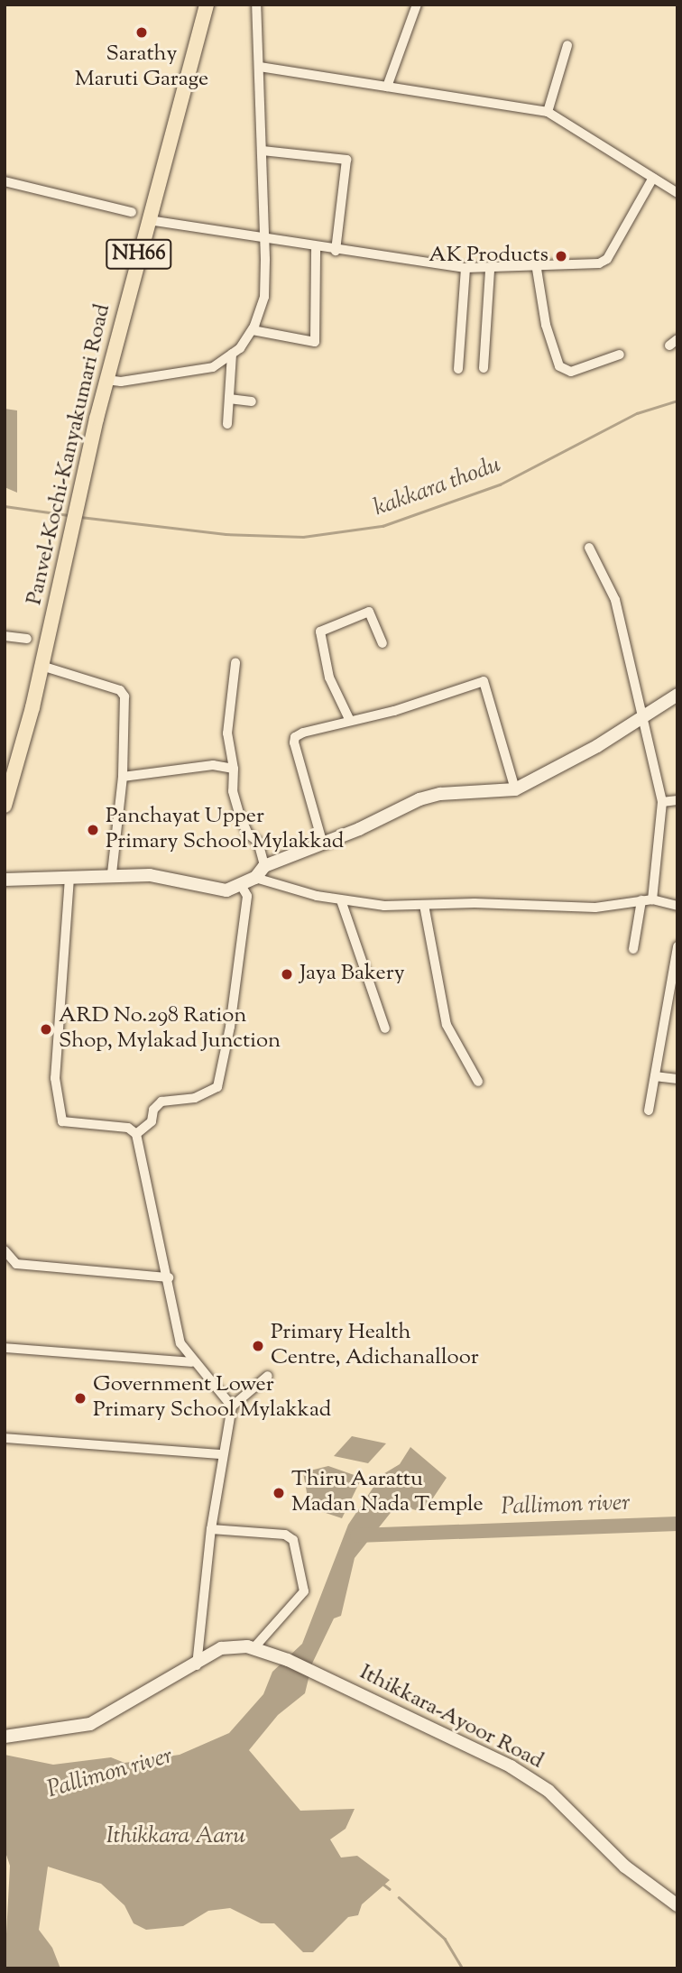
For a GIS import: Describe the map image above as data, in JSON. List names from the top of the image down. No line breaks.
{"streets":{"highway":["NH66","Panvel-Kochi-Kanyakumari Road"],"main road":["Ithikkara-Ayoor Road"]},"water":["kakkara thodu","Pallimon river","Ithikkara Aaru"],"places":["Sarathy Maruti Garage","AK Products","Panchayat Upper Primary School Mylakkad","Jaya Bakery","ARD No.298 Ration Shop, Mylakad Junction","Primary Health Centre, Adichanalloor","Government Lower Primary School Mylakkad","Thiru Aarattu Madan Nada Temple"]}
